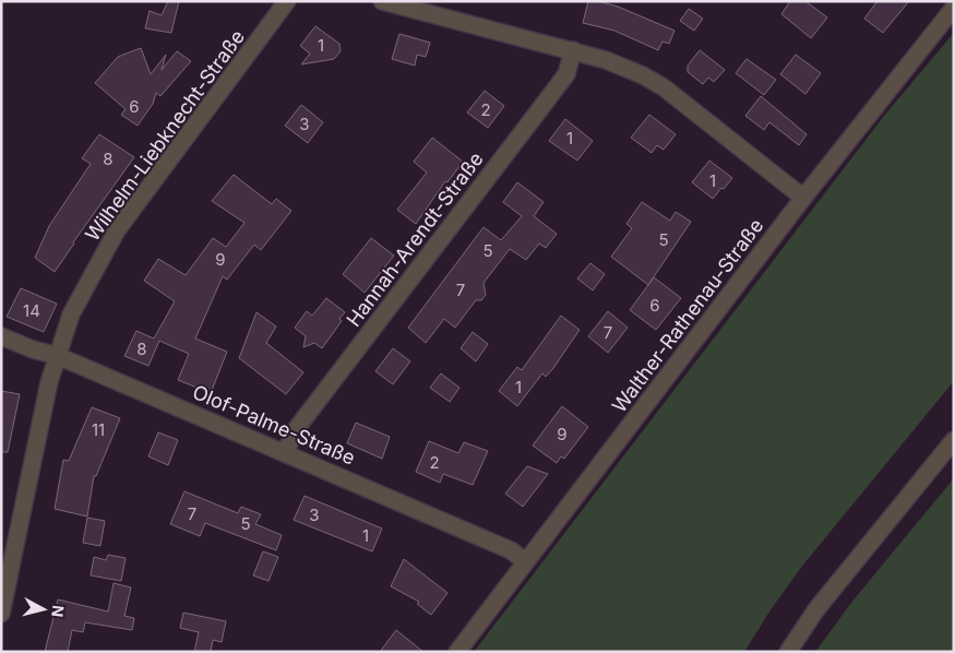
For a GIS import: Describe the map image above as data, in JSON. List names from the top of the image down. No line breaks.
{"streets":{"street":["Wilhelm-Liebknecht-Straße","Hannah-Arendt-Straße","Walther-Rathenau-Straße","Olof-Palme-Straße"]},"crossings":[["Wilhelm-Liebknecht-Straße","Olof-Palme-Straße"],["Hannah-Arendt-Straße","Olof-Palme-Straße"],["Walther-Rathenau-Straße","Olof-Palme-Straße"]],"house_numbers":["1","6","2","3","1","8","1","5","5","9","7","6","14","7","8","1","11","9","2","7","3","5","1"],"north":"right"}
